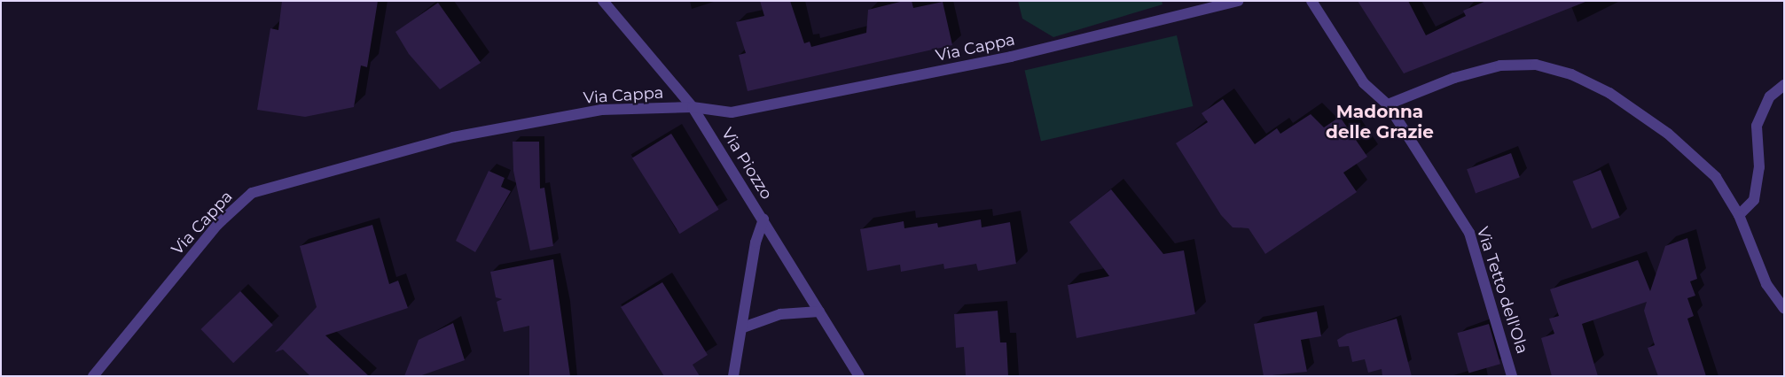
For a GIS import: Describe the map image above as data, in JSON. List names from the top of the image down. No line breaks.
{"streets":{"street":["Via Cappa","Via Piozzo","Via Tetto dell'Ola"]},"crossings":[["Via Cappa","Via Piozzo"]],"districts":["Madonna delle Grazie"]}
